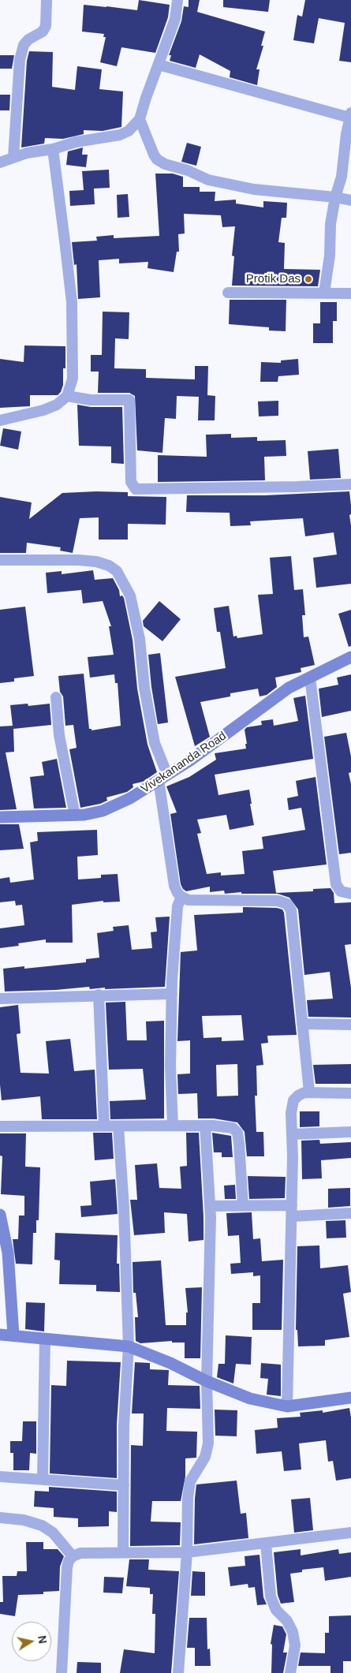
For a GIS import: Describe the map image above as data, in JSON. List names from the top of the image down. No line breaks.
{"streets":{"street":["Vivekananda Road"]},"places":["Protik Das"],"north":"right"}
